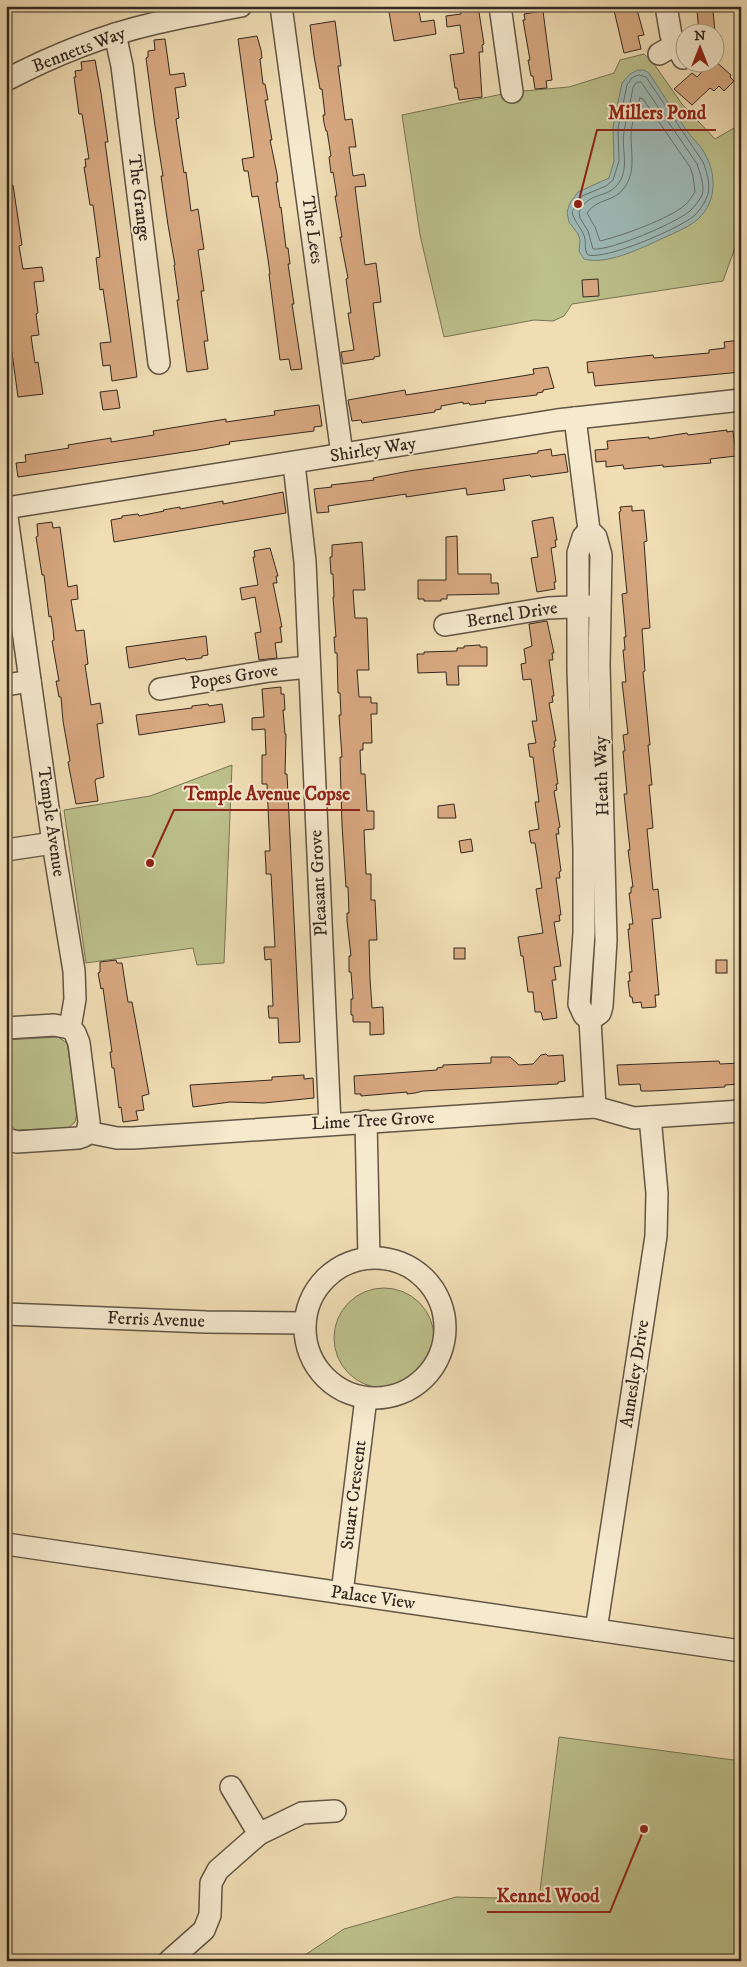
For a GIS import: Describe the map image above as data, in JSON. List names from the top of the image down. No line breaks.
{"streets":{"street":["Bennetts Way","The Grange","The Lees","Shirley Way","Bernel Drive","Popes Grove","Heath Way","Temple Avenue","Pleasant Grove","Lime Tree Grove","Ferris Avenue","Annesley Drive","Stuart Crescent","Palace View"]},"crossings":[["Bennetts Way","The Grange"],["The Lees","Shirley Way"],["Shirley Way","Heath Way"],["Shirley Way","Temple Avenue"],["Shirley Way","Pleasant Grove"],["Bernel Drive","Heath Way"],["Popes Grove","Pleasant Grove"],["Heath Way","Lime Tree Grove"],["Pleasant Grove","Lime Tree Grove"],["Lime Tree Grove","Annesley Drive"],["Ferris Avenue","Stuart Crescent"],["Annesley Drive","Palace View"],["Stuart Crescent","Palace View"]],"places":["Millers Pond","Temple Avenue Copse","Kennel Wood"],"north":"top"}
